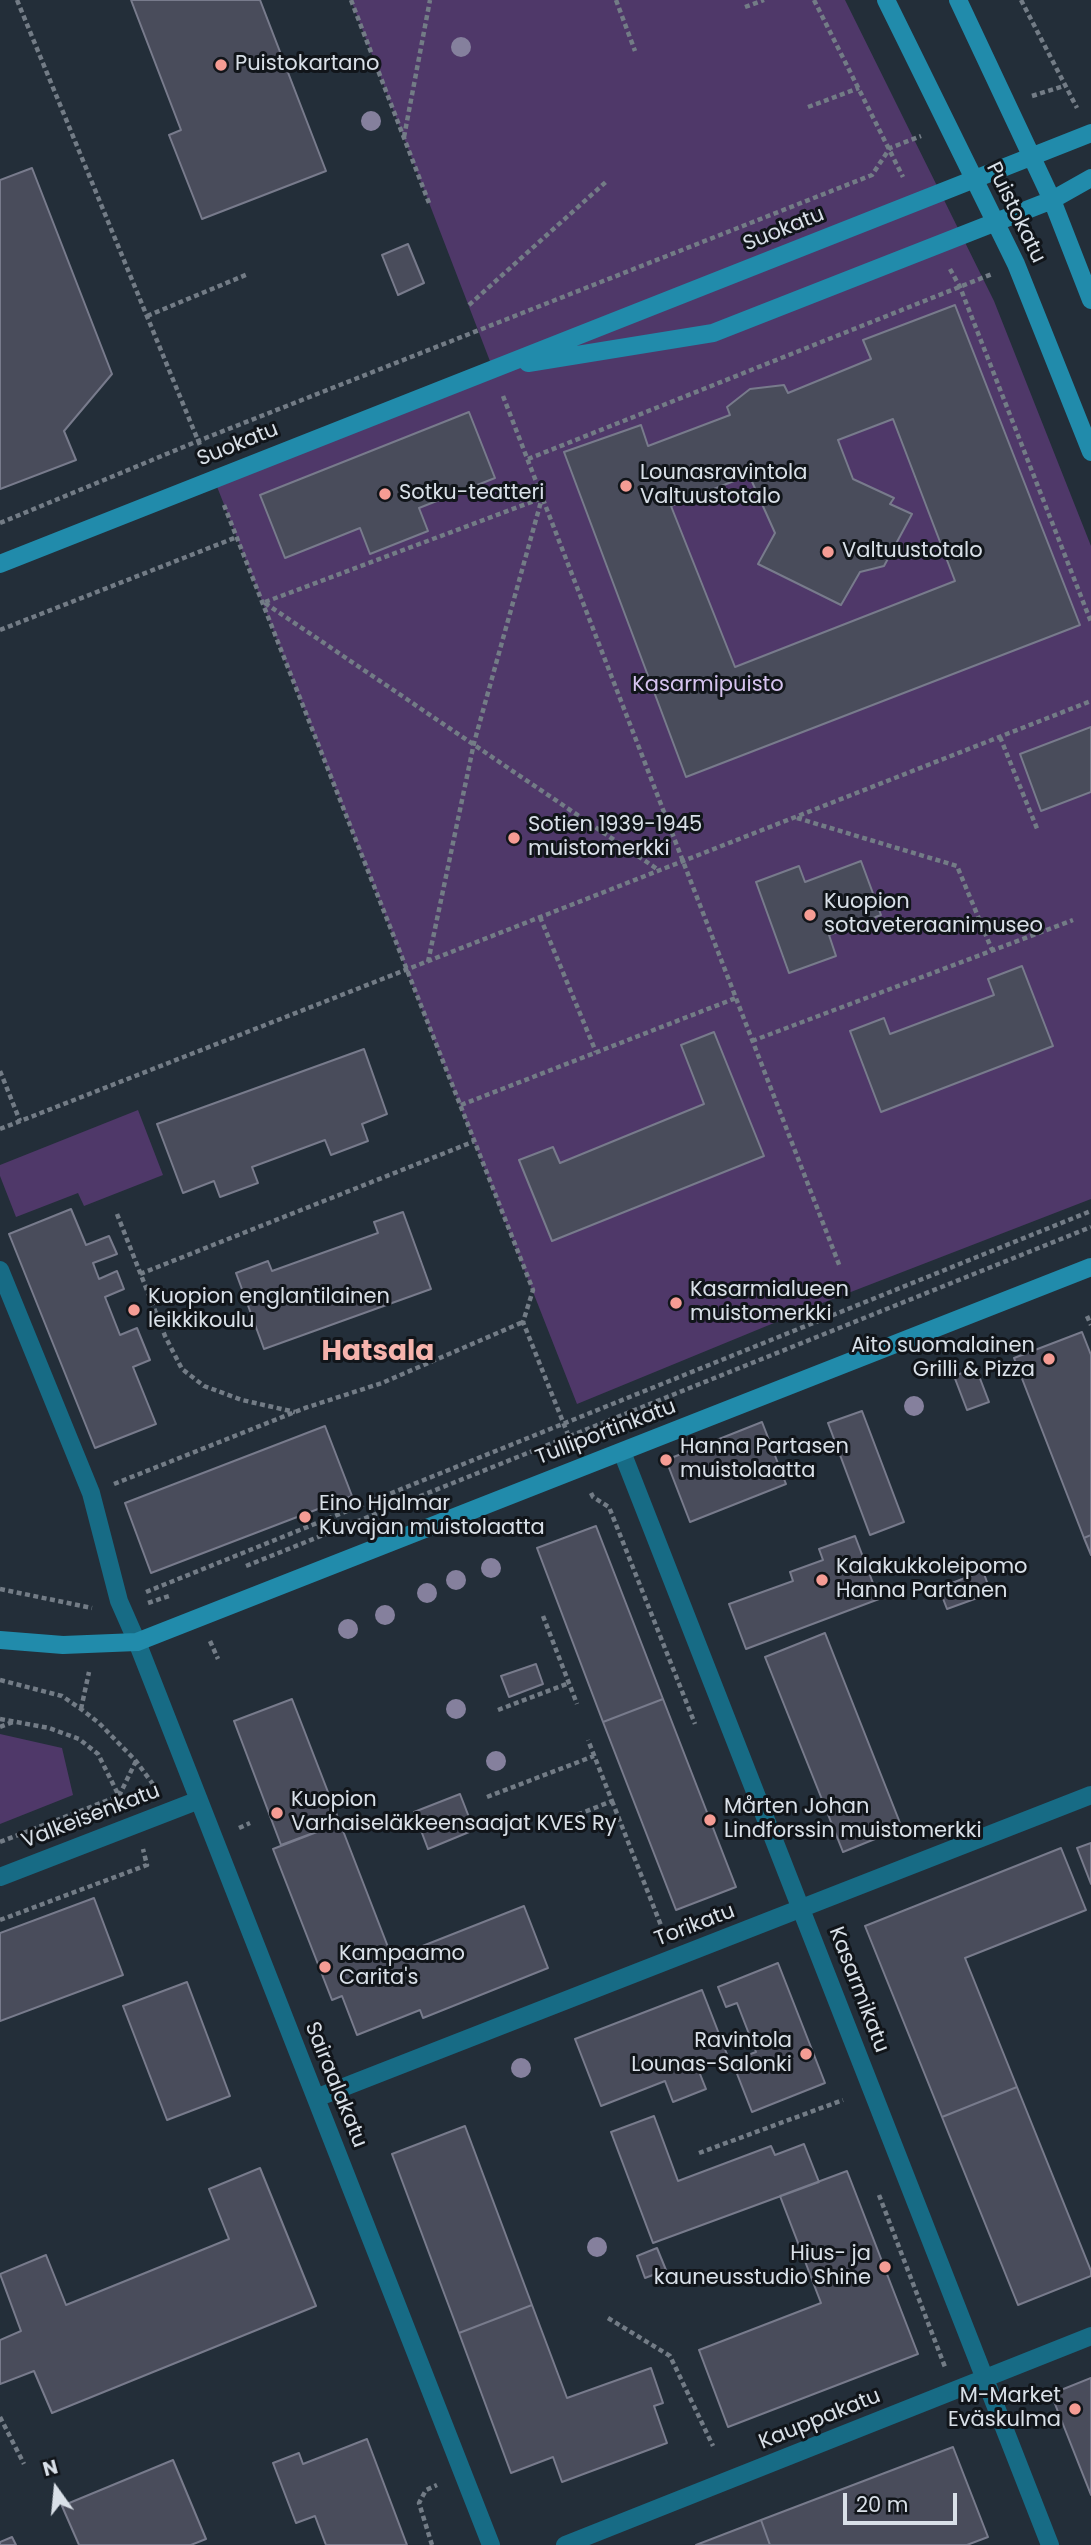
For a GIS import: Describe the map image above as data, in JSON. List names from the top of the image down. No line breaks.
{"streets":{"main road":["Puistokatu","Suokatu","Tulliportinkatu"],"street":["Valkeisenkatu","Torikatu","Kasarmikatu","Sairaalakatu","Kauppakatu"]},"crossings":[["Puistokatu","Suokatu"],["Tulliportinkatu","Kasarmikatu"],["Tulliportinkatu","Sairaalakatu"],["Valkeisenkatu","Sairaalakatu"],["Torikatu","Kasarmikatu"],["Torikatu","Sairaalakatu"],["Kasarmikatu","Kauppakatu"]],"districts":["Hatsala"],"parks":["Kasarmipuisto"],"places":["Puistokartano","Lounasravintola Valtuustotalo","Sotku-teatteri","Valtuustotalo","Sotien 1939-1945 muistomerkki","Kuopion sotaveteraanimuseo","Kasarmialueen muistomerkki","Kuopion englantilainen leikkikoulu","Aito suomalainen Grilli & Pizza","Hanna Partasen muistolaatta","Eino Hjalmar Kuvajan muistolaatta","Kalakukkoleipomo Hanna Partanen","Kuopion Varhaiseläkkeensaajat KVES Ry","Mårten Johan Lindforssin muistomerkki","Kampaamo Carita's","Ravintola Lounas-Salonki","Hius- ja kauneusstudio Shine","M-Market Eväskulma"],"scale_bar":"20 m","north":"top"}
